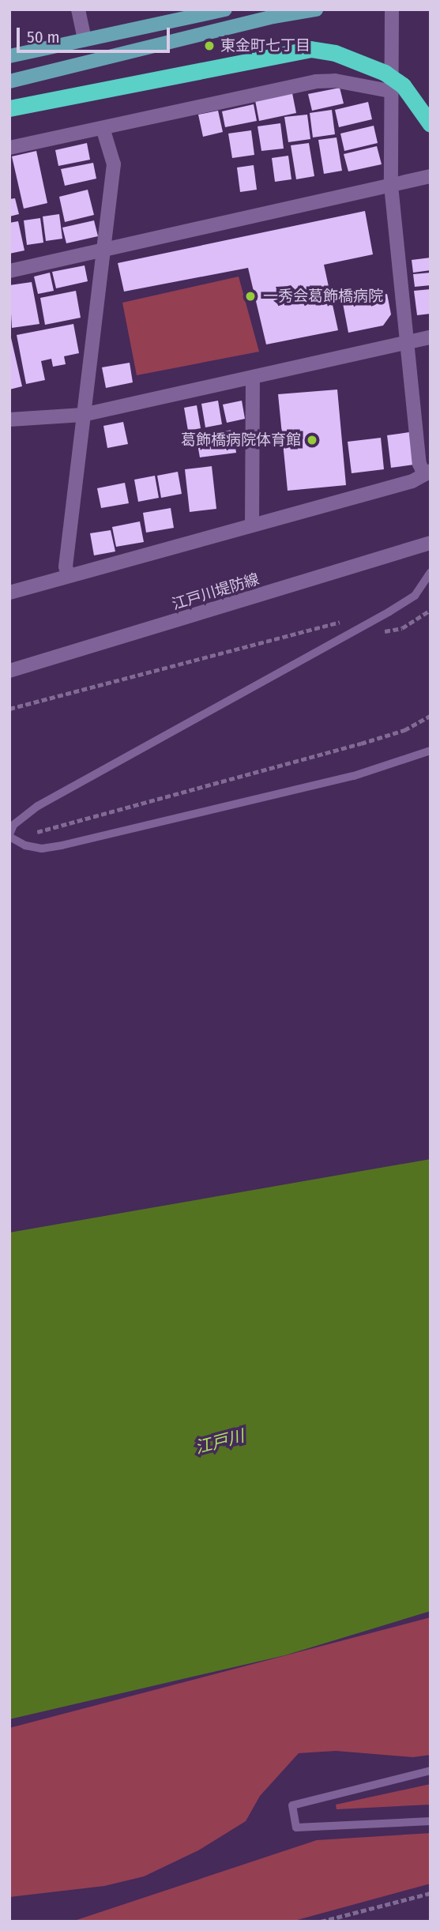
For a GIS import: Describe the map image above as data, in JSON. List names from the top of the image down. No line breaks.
{"streets":{"street":["江戸川堤防線"]},"water":["江戸川"],"places":["東金町七丁目","一秀会葛飾橋病院","葛飾橋病院体育館"],"scale_bar":"50 m"}
